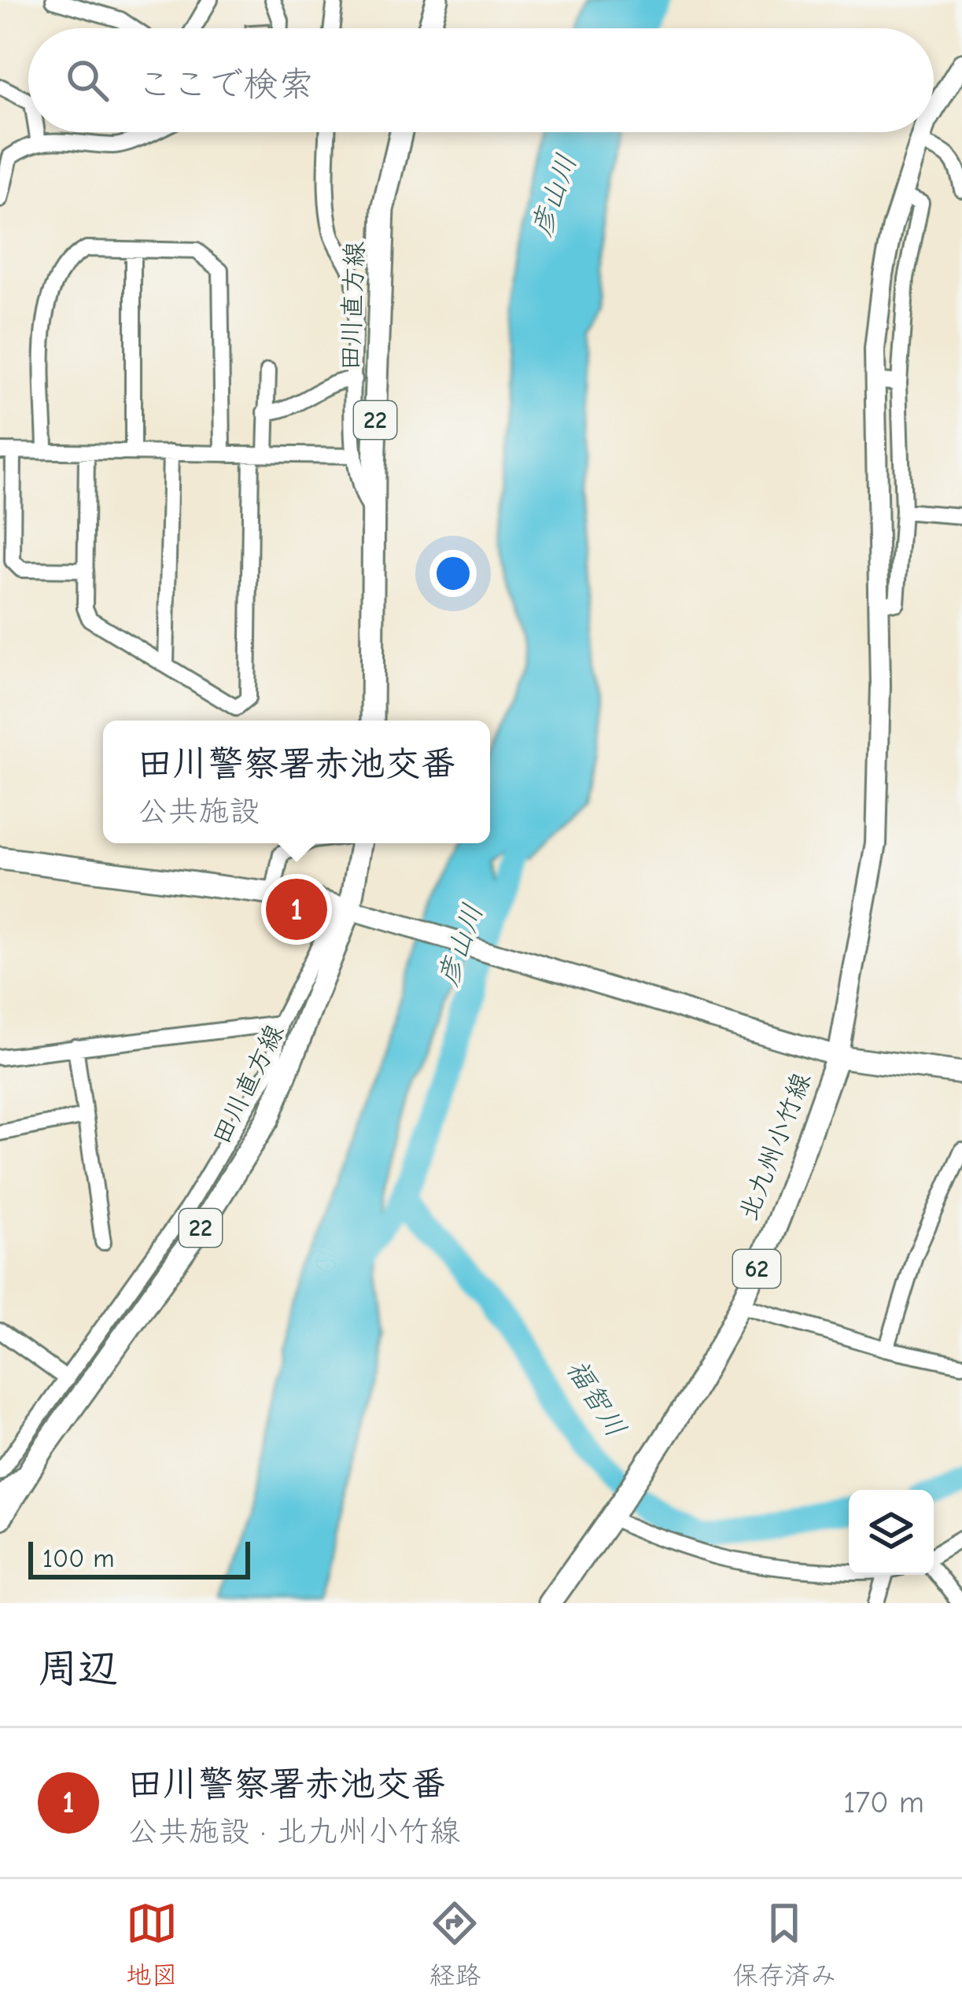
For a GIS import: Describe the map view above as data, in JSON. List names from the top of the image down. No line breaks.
{"streets":{"main road":["田川直方線","22","北九州小竹線","62"]},"water":["彦山川","福智川"],"scale_bar":"100 m","page":{"search":"ここで検索","popup":["田川警察署赤池交番","公共施設"],"pins":"1","scale":"100 m","heading":"周辺","list":[{"mark":"1","name":"田川警察署赤池交番","note":"公共施設 · 北九州小竹線","value":"170 m"}],"nav":["地図","経路","保存済み"]}}
